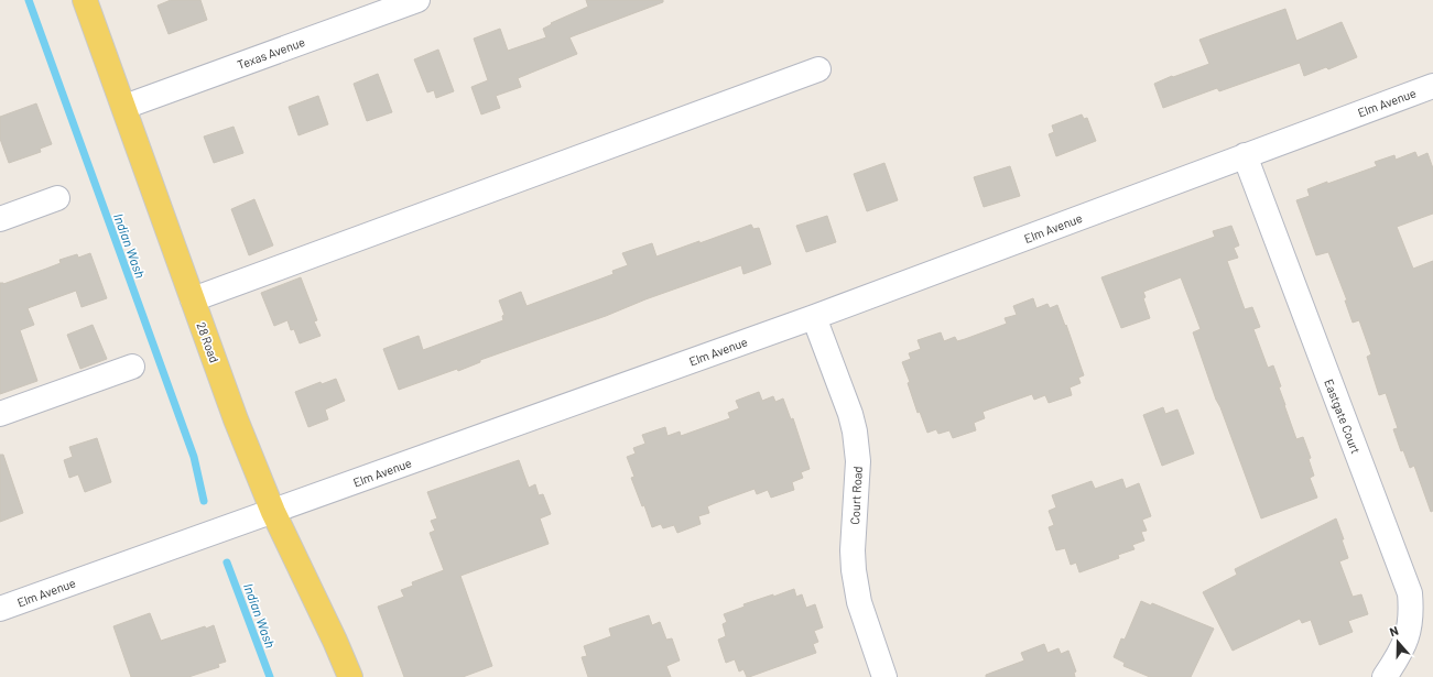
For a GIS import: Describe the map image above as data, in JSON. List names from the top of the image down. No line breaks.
{"streets":{"main road":["28 Road"],"street":["Texas Avenue","Elm Avenue","Eastgate Court","Court Road"]},"crossings":[["Texas Avenue","28 Road"],["Elm Avenue","28 Road"],["Elm Avenue","Eastgate Court"],["Elm Avenue","Court Road"]],"water":["Indian Wash"],"north":"top"}
